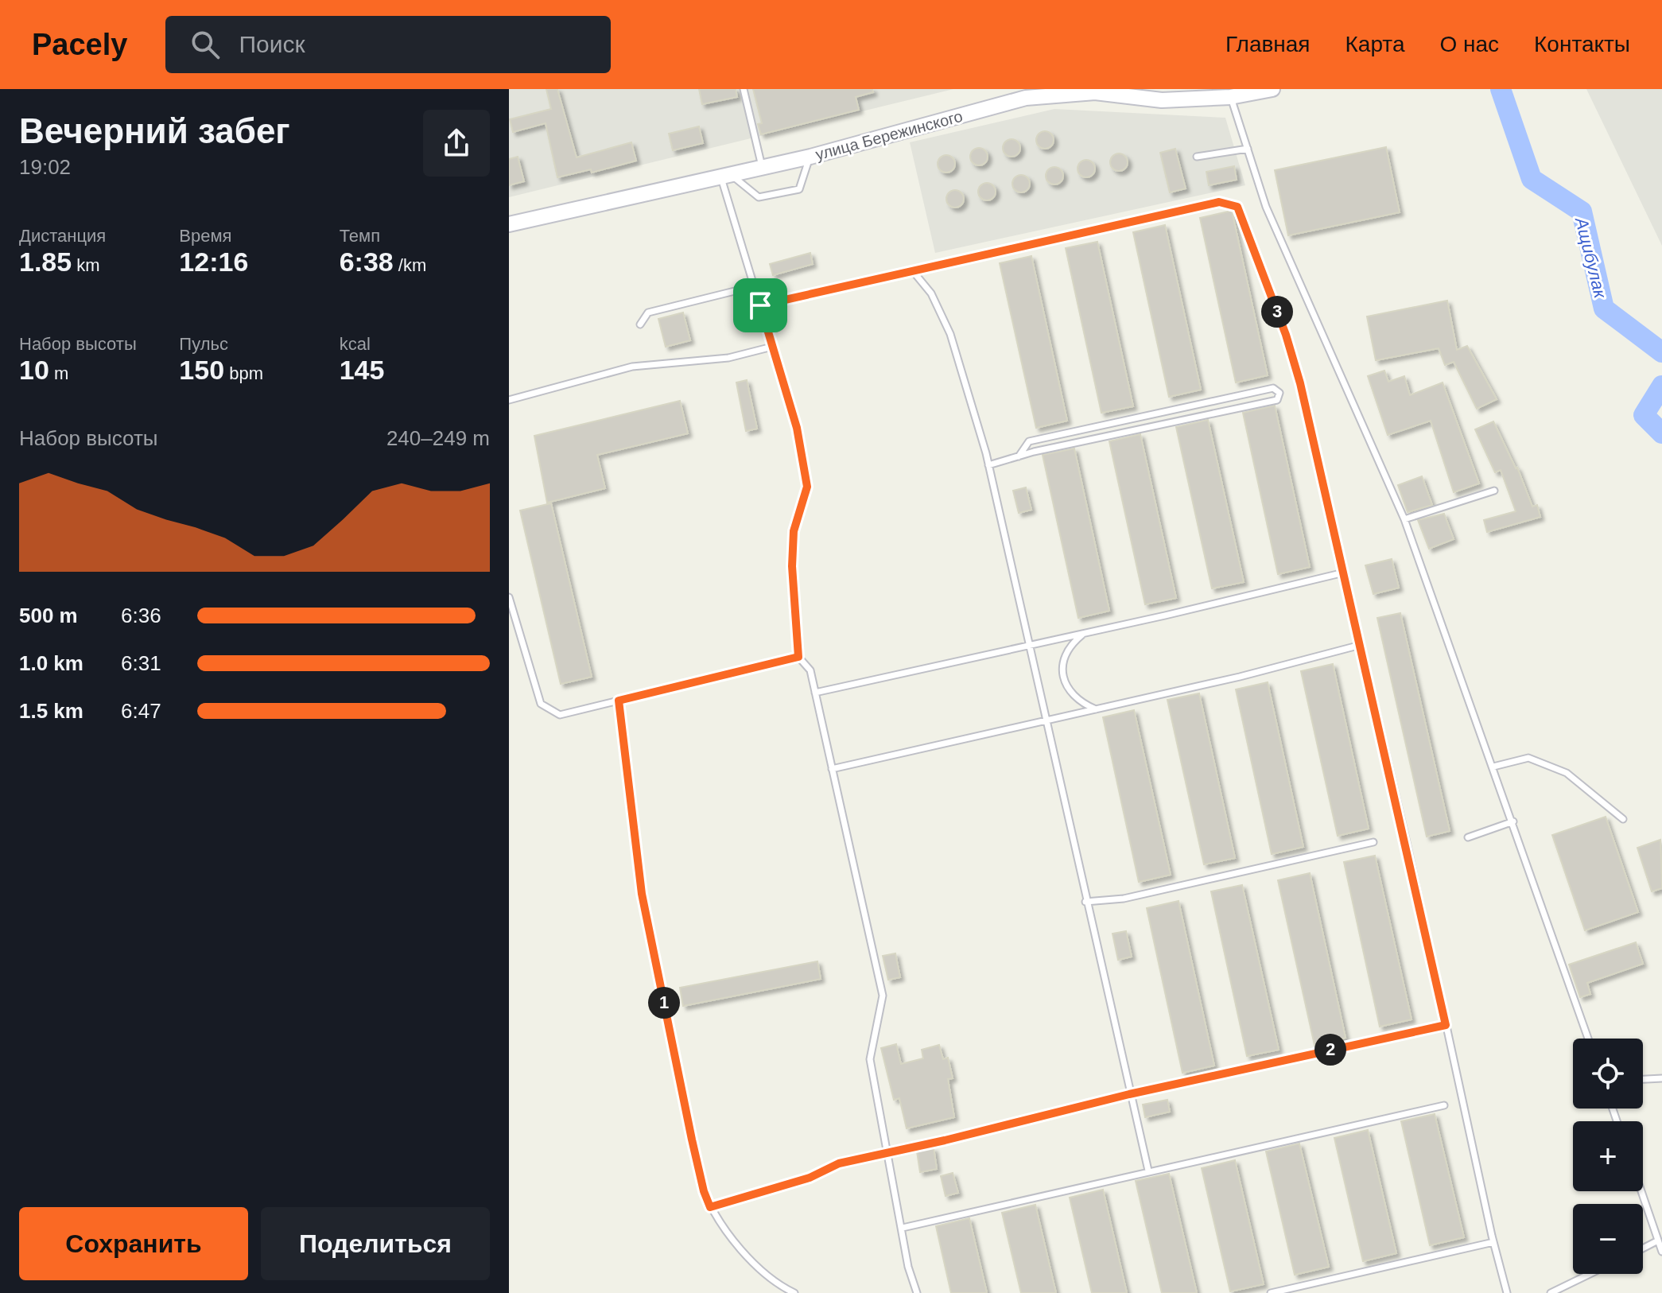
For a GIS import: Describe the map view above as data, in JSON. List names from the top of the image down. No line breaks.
{"streets":{"main road":["улица Бережинского"]},"water":["Ащибулак"],"page":{"header":"Pacely","search":"Поиск","nav":["Главная","Карта","О нас","Контакты"],"heading":["Вечерний забег","19:02"],"stats":[["Дистанция","1.85 km"],["Время","12:16"],["Темп","6:38 /km"],["Набор высоты","10 m"],["Пульс","150 bpm"],["kcal","145"]],"pins":["3","1","2"],"chart":["Набор высоты","240–249 m"],"list":[{"name":"500 m","note":"6:36"},{"name":"1.0 km","note":"6:31"},{"name":"1.5 km","note":"6:47"}],"map_buttons":["+","−"],"buttons":["Сохранить","Поделиться"]}}
